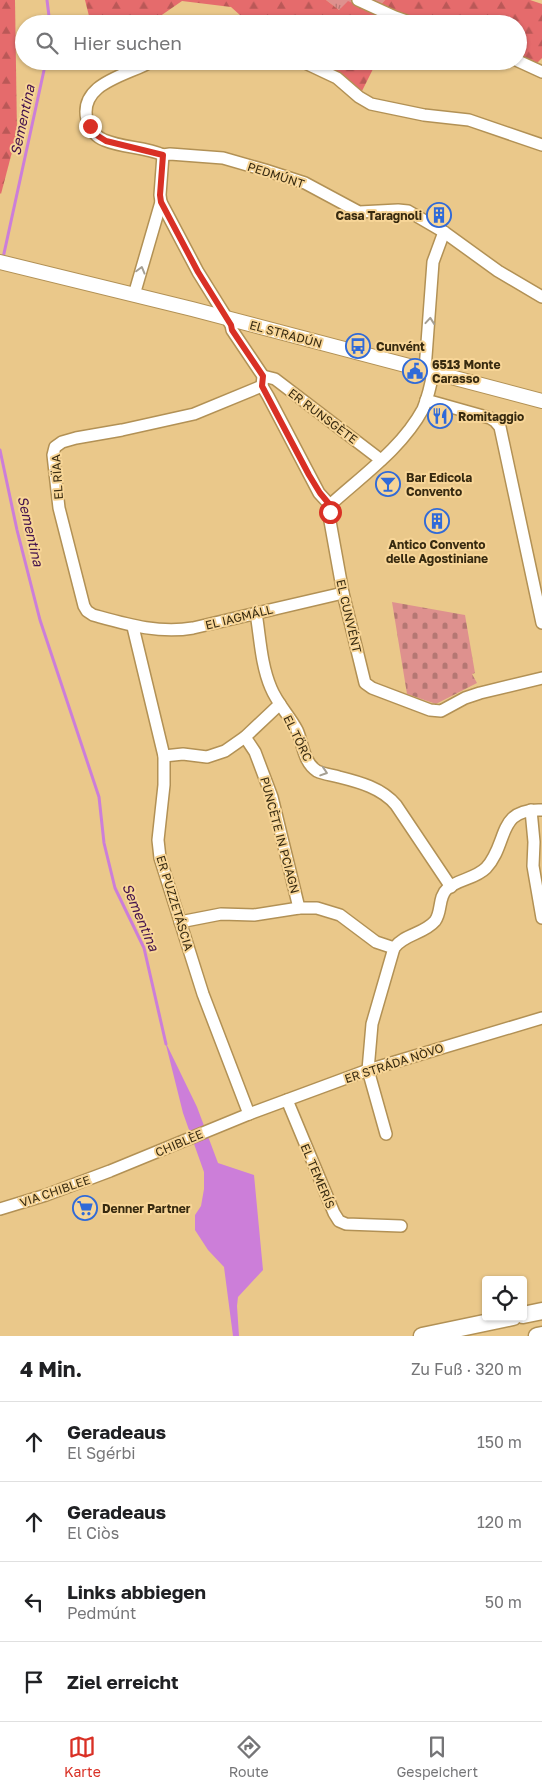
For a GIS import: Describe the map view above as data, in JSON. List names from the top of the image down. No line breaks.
{"streets":{"main road":["EL STRADÚN"],"street":["PEDMÚNT","ER RUNSGÈTE","EL RÏAA","EL CUNVÉNT","EL IAGMÁLL","EL TÖRC","PUNCÈTE IN PCIAGN","ER PUZZETÁSCIA","ER STRÁDA NÒVO","CHIBLÈE","EL TEMERÍS","VIA CHIBLEE"]},"crossings":[["ER RUNSGÈTE","EL RÏAA"],["EL RÏAA","EL IAGMÁLL"],["EL RÏAA","ER PUZZETÁSCIA"],["EL CUNVÉNT","EL IAGMÁLL"],["EL IAGMÁLL","EL TÖRC"],["EL IAGMÁLL","ER PUZZETÁSCIA"],["ER PUZZETÁSCIA","ER STRÁDA NÒVO"],["ER PUZZETÁSCIA","CHIBLÈE"],["ER STRÁDA NÒVO","CHIBLÈE"],["ER STRÁDA NÒVO","EL TEMERÍS"],["CHIBLÈE","VIA CHIBLEE"]],"one_way":["EL TÖRC"],"water":["Sementina"],"places":{"building":["Casa Taragnoli","Antico Convento delle Agostiniane"],"bus stop":["Cunvént"],"public building":["6513 Monte Carasso"],"restaurant":["Romitaggio"],"bar":["Bar Edicola Convento"],"supermarket":["Denner Partner"]},"page":{"search":"Hier suchen","heading":["4 Min.","Zu Fuß · 320 m"],"list":[["Geradeaus","El Sgérbi","150 m"],["Geradeaus","El Ciòs","120 m"],["Links abbiegen","Pedmúnt","50 m"],"Ziel erreicht"],"nav":["Karte","Route","Gespeichert"]}}
